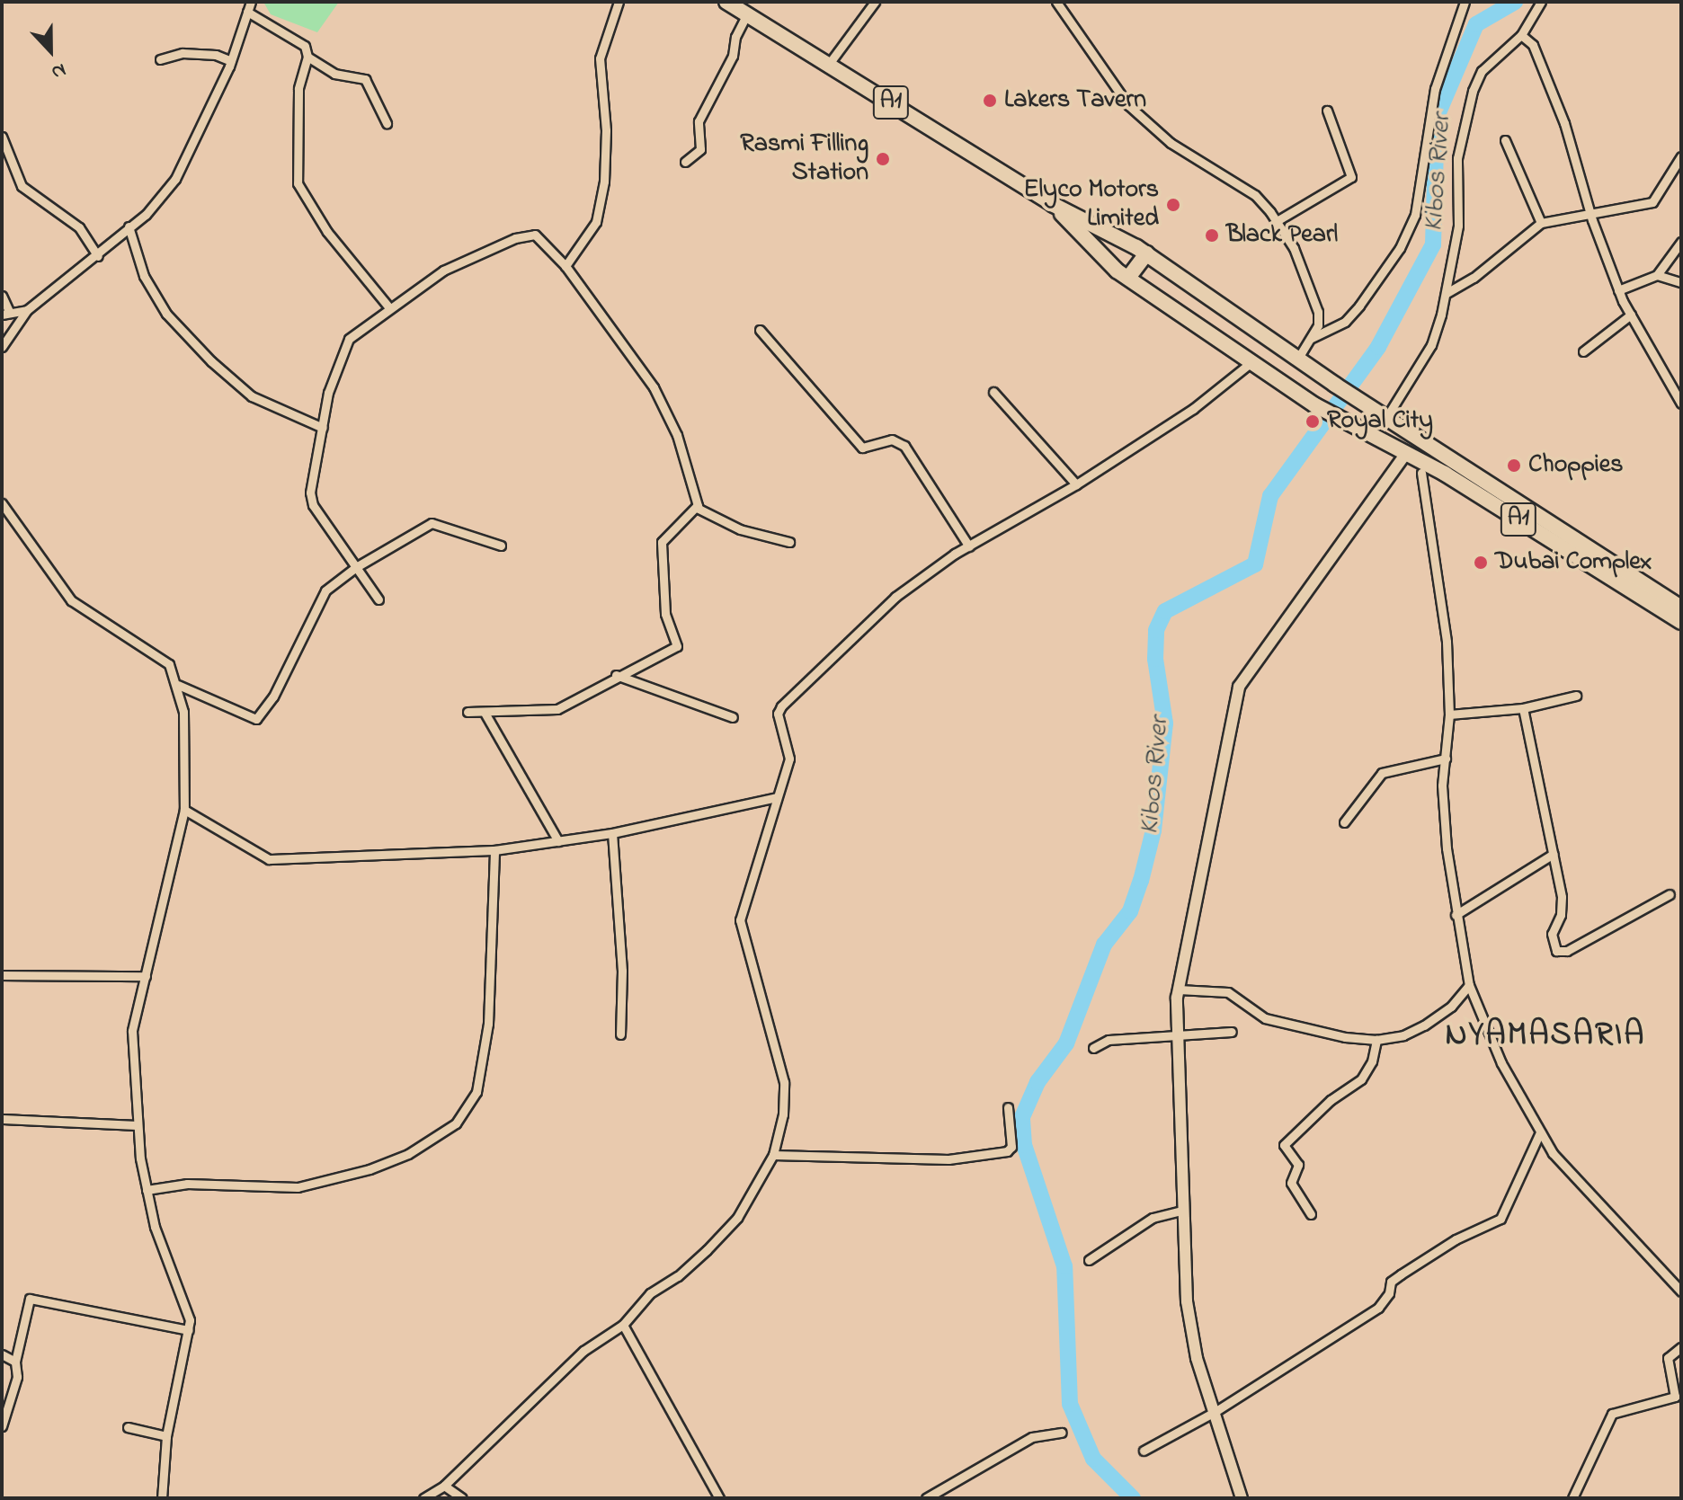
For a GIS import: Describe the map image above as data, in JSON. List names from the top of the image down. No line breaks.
{"streets":{"highway":["A1"]},"districts":["NYAMASARIA"],"water":["Kibos River"],"places":["Lakers Tavern","Rasmi Filling Station","Elyco Motors Limited","Black Pearl","Royal City","Choppies","Dubai Complex"],"north":"bottom"}
